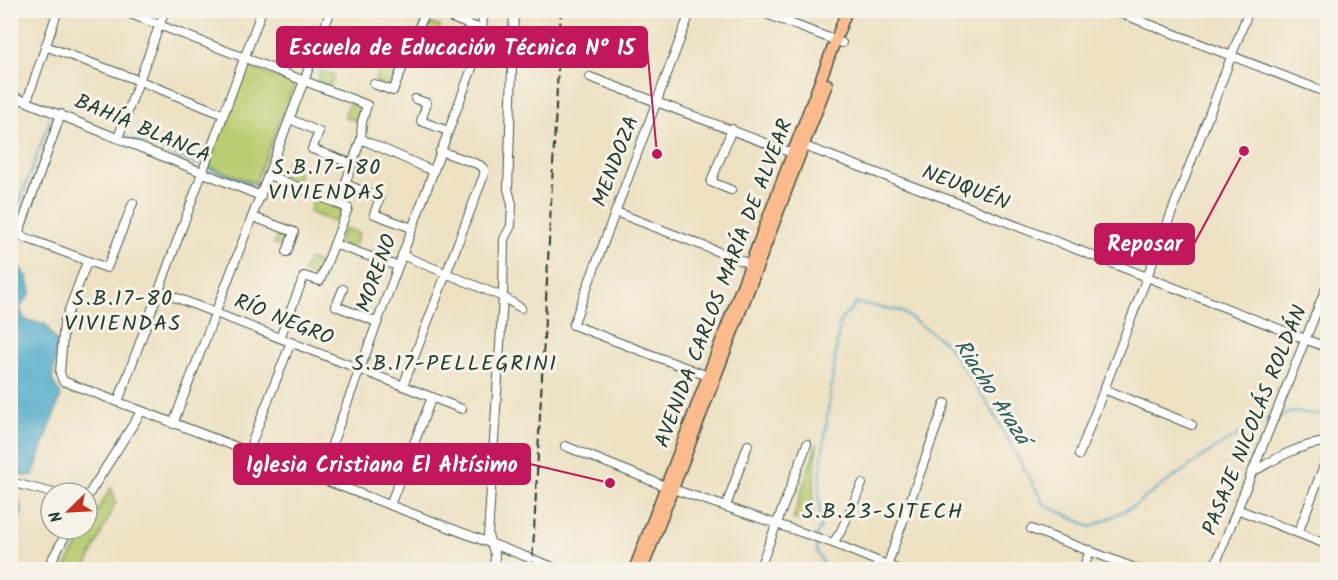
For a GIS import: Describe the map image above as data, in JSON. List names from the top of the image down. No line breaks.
{"streets":{"main road":["AVENIDA CARLOS MARÍA DE ALVEAR"],"street":["BAHÍA BLANCA","MENDOZA","NEUQUÉN","MORENO","RÍO NEGRO","PASAJE NICOLÁS ROLDÁN"]},"crossings":[["MENDOZA","AVENIDA CARLOS MARÍA DE ALVEAR"],["NEUQUÉN","AVENIDA CARLOS MARÍA DE ALVEAR"],["NEUQUÉN","PASAJE NICOLÁS ROLDÁN"],["MORENO","RÍO NEGRO"]],"districts":["S.B.17-180 VIVIENDAS","S.B.17-80 VIVIENDAS","S.B.17-PELLEGRINI","S.B.23-SITECH"],"water":["Riacho Arazá"],"places":["Reposar","Escuela de Educación Técnica N° 15","Iglesia Cristiana El Altísimo"],"north":"bottom left"}
